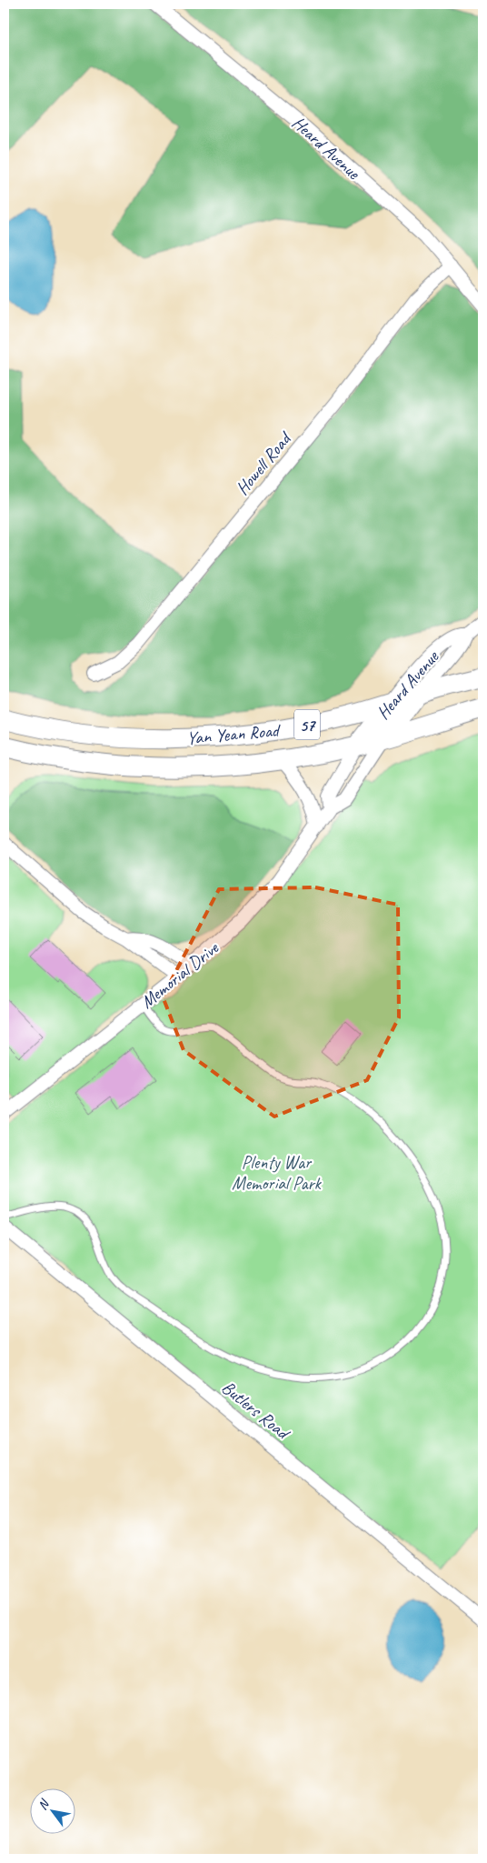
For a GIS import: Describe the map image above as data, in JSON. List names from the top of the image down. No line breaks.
{"streets":{"main road":["Heard Avenue","57","Yan Yean Road","Memorial Drive"],"street":["Howell Road","Butlers Road"]},"crossings":[["Heard Avenue","Howell Road"],["Heard Avenue","Yan Yean Road"],["Heard Avenue","Memorial Drive"],["Yan Yean Road","Memorial Drive"]],"parks":["Plenty War Memorial Park"],"north":"top left"}
